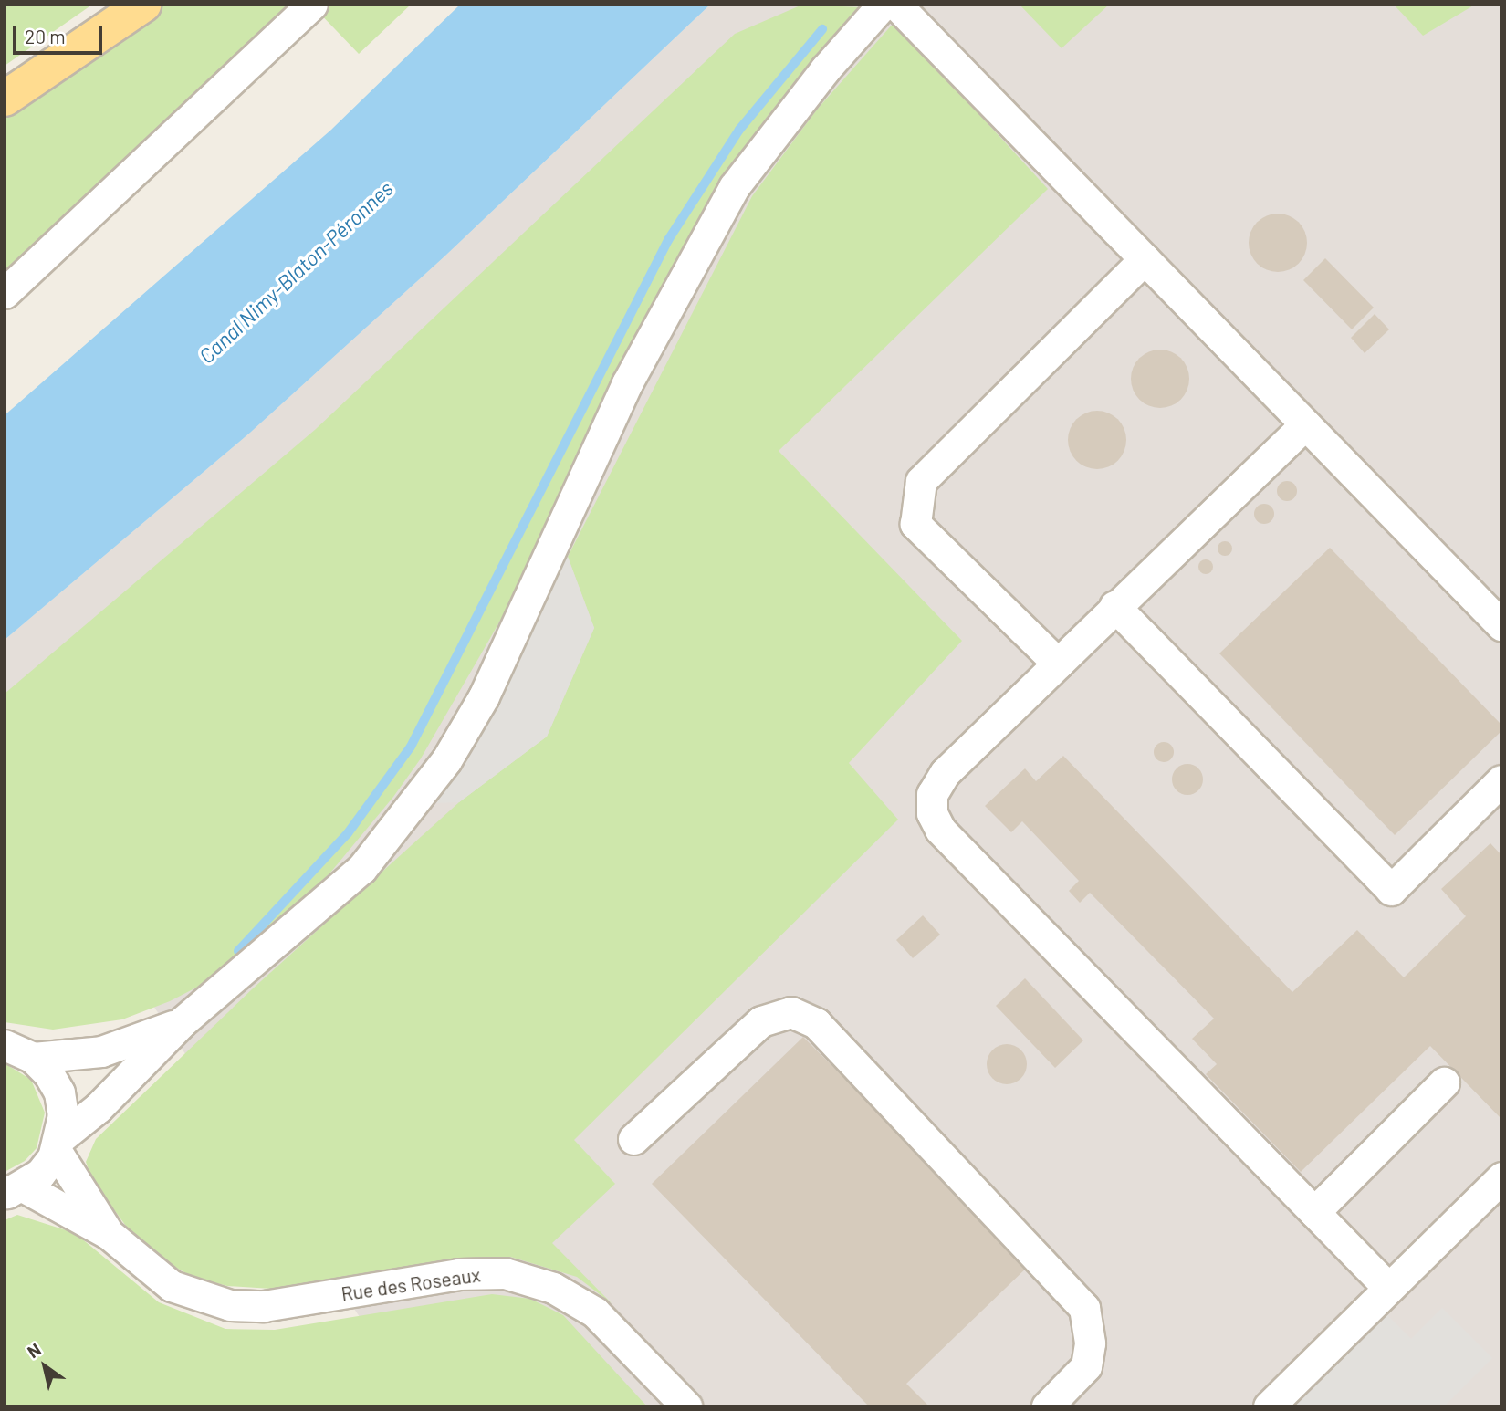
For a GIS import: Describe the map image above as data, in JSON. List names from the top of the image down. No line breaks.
{"streets":{"street":["Rue des Roseaux"]},"water":["Canal Nimy-Blaton-Péronnes"],"scale_bar":"20 m","north":"top left"}
